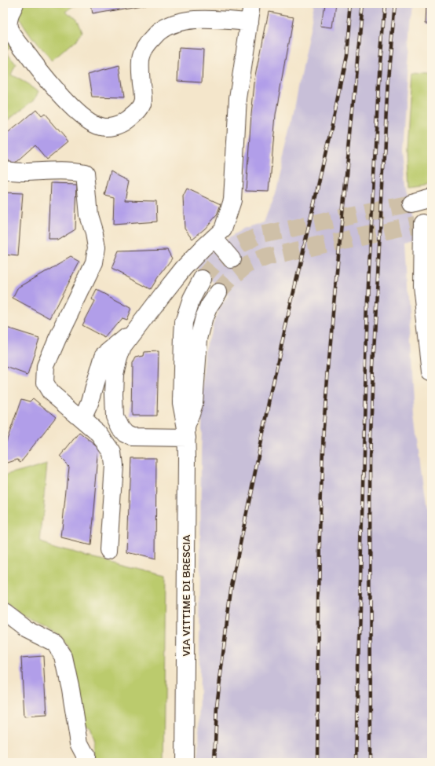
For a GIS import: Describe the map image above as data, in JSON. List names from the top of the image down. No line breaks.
{"streets":{"street":["VIA VITTIME DI BRESCIA"]}}
